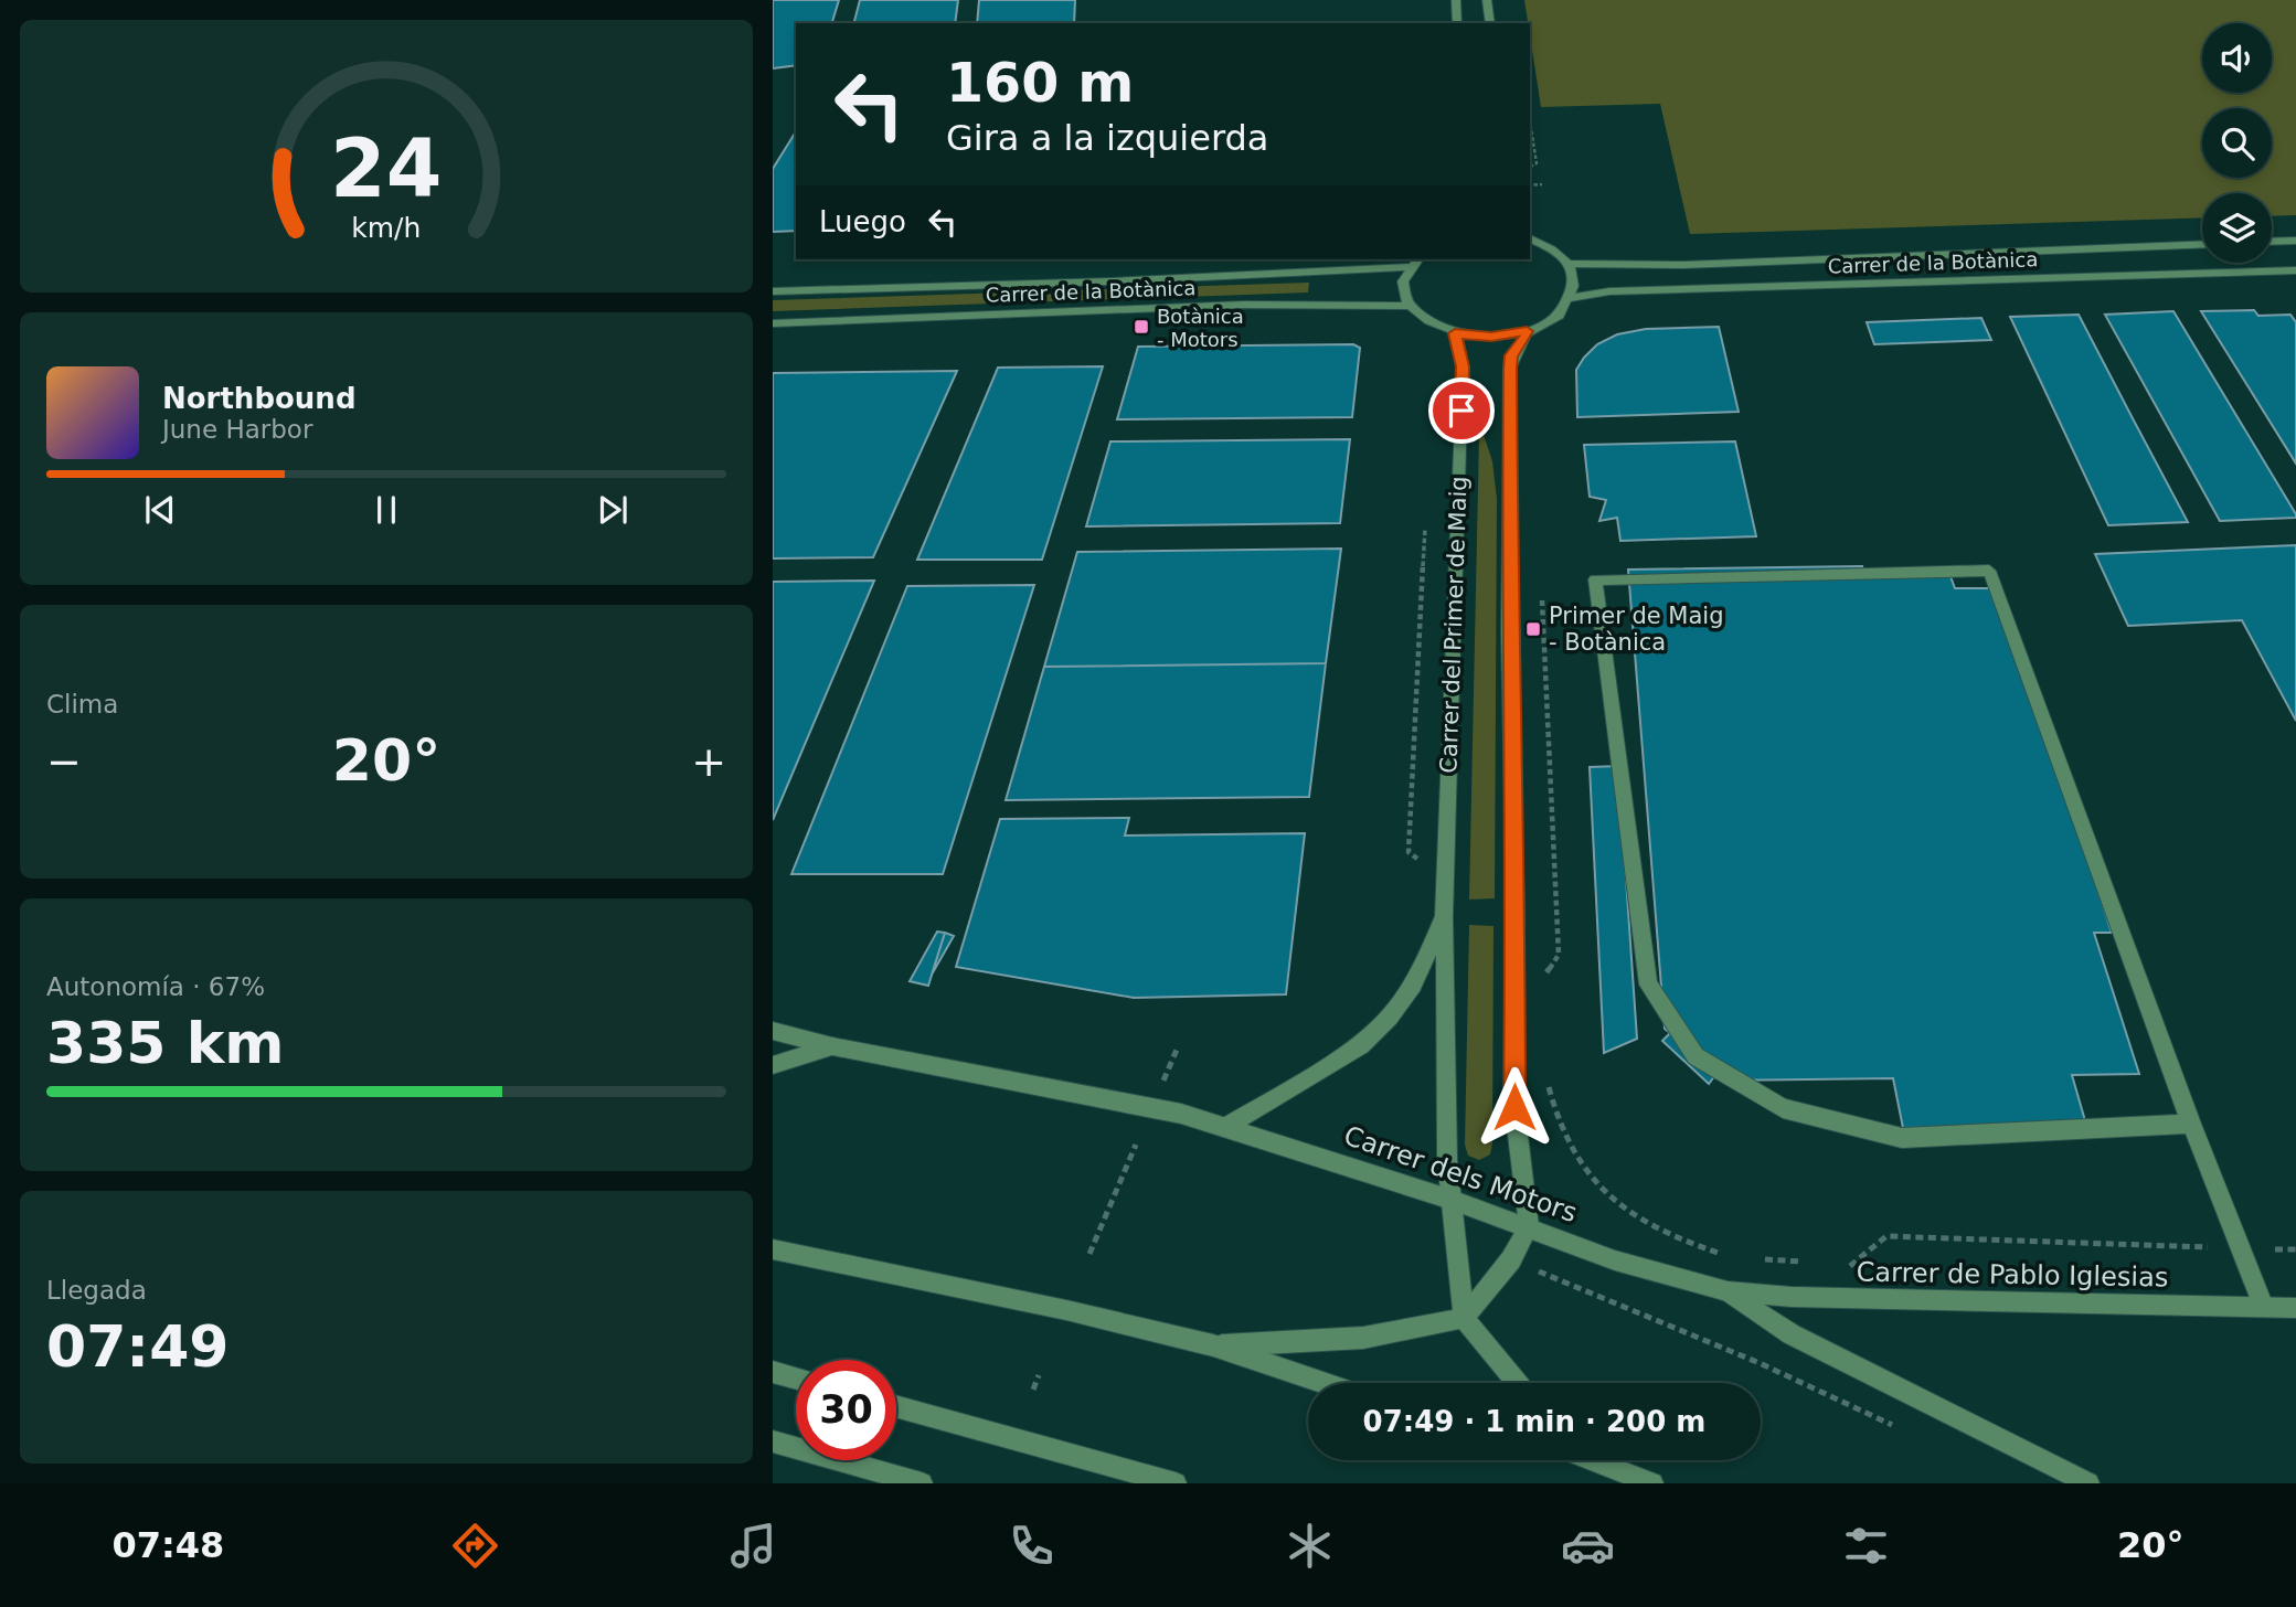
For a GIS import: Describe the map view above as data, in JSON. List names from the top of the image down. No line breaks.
{"streets":{"street":["Carrer de la Botànica","Carrer del Primer de Maig","Carrer dels Motors","Carrer de Pablo Iglesias"]},"crossings":[["Carrer del Primer de Maig","Carrer dels Motors"],["Carrer dels Motors","Carrer de Pablo Iglesias"]],"places":{"transit":["Botànica - Motors","Primer de Maig - Botànica"]},"page":{"turn":["160 m","Gira a la izquierda"],"then":"Luego","song":["Northbound","June Harbor"],"tile":["Clima",["Autonomía · 67%","335 km"],["Llegada","07:49"]],"heat":["−","20°","+"],"limit":"30","trip":"07:49 · 1 min · 200 m","tabs":["07:48","20°"],"gauge":["24","km/h"]}}
